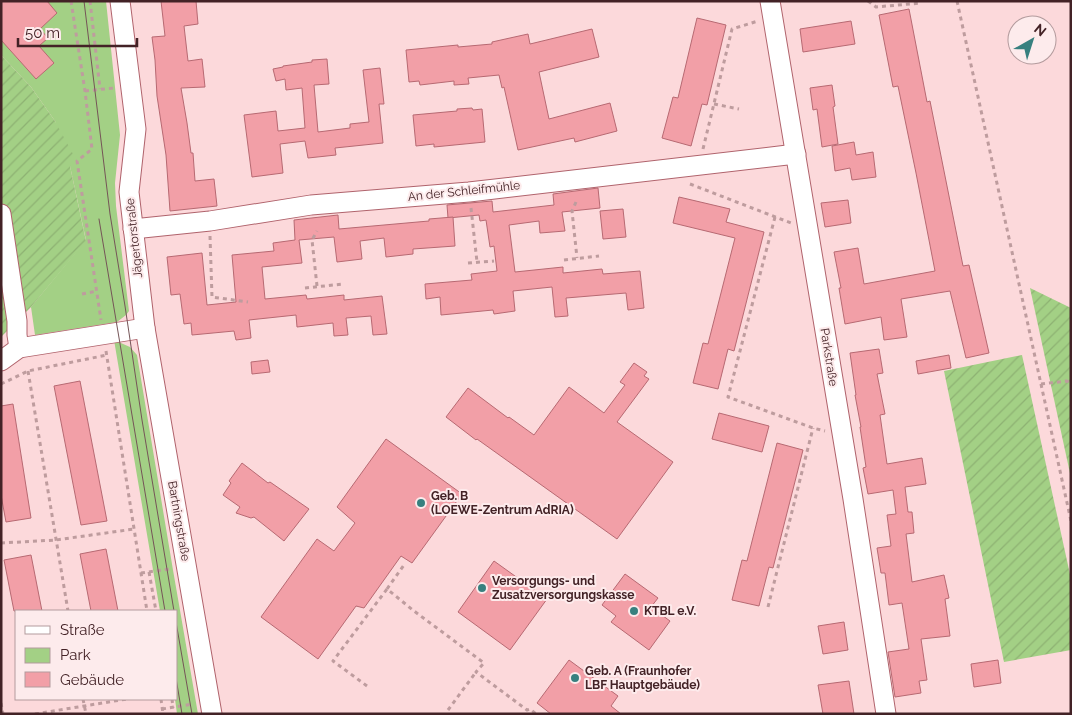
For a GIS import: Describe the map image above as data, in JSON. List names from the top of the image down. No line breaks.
{"streets":{"street":["An der Schleifmühle","Jägertorstraße","Parkstraße","Bartningstraße"]},"crossings":[["An der Schleifmühle","Jägertorstraße"],["An der Schleifmühle","Parkstraße"],["Jägertorstraße","Bartningstraße"]],"places":["Geb. B (LOEWE-Zentrum AdRIA)","Versorgungs- und Zusatzversorgungskasse","KTBL e.V.","Geb. A (Fraunhofer LBF Hauptgebäude)"],"legend":["Straße","Park","Gebäude"],"scale_bar":"50 m","north":"top right"}
